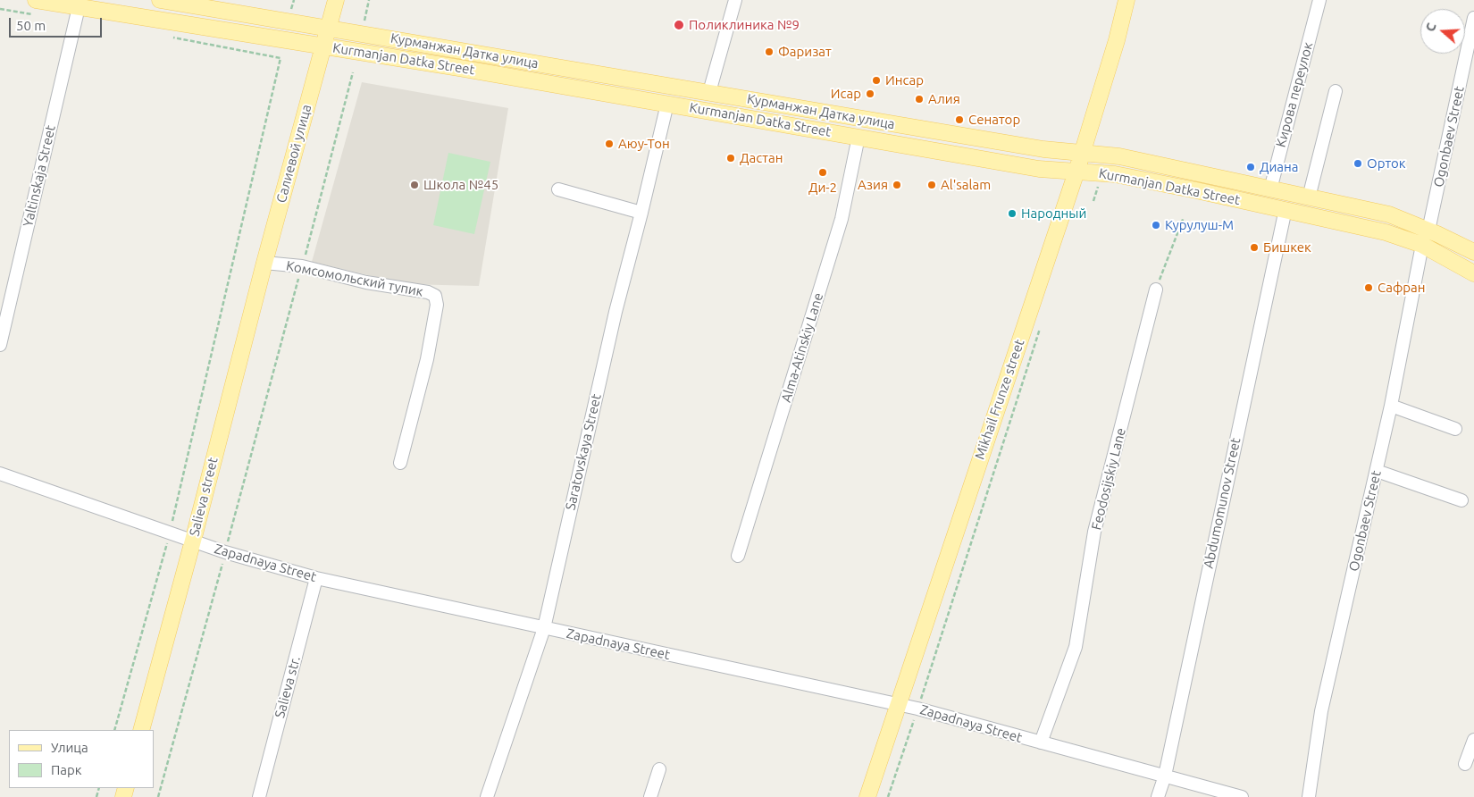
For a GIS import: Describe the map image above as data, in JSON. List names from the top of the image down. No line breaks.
{"streets":{"main road":["Курманжан Датка улица","Kurmanjan Datka Street","Салиевой улица","Mikhail Frunze street","Salieva street"],"street":["Кирова переулок","Ogonbaev Street","Yaltinskaja Street","Комсомольский тупик","Alma-Atinskiy Lane","Saratovskaya Street","Feodosijskiy Lane","Abdumomunov Street","Zapadnaya Street","Salieva str."]},"crossings":[["Курманжан Датка улица","Кирова переулок"],["Курманжан Датка улица","Ogonbaev Street"],["Курманжан Датка улица","Mikhail Frunze street"],["Kurmanjan Datka Street","Ogonbaev Street"],["Kurmanjan Datka Street","Салиевой улица"],["Kurmanjan Datka Street","Yaltinskaja Street"],["Kurmanjan Datka Street","Alma-Atinskiy Lane"],["Kurmanjan Datka Street","Mikhail Frunze street"],["Kurmanjan Datka Street","Saratovskaya Street"],["Kurmanjan Datka Street","Abdumomunov Street"],["Салиевой улица","Комсомольский тупик"],["Салиевой улица","Salieva street"],["Комсомольский тупик","Salieva street"],["Mikhail Frunze street","Zapadnaya Street"],["Saratovskaya Street","Zapadnaya Street"],["Feodosijskiy Lane","Zapadnaya Street"],["Salieva street","Zapadnaya Street"],["Abdumomunov Street","Zapadnaya Street"],["Zapadnaya Street","Salieva str."]],"places":["Поликлиника №9","Фаризат","Инсар","Исар","Алия","Сенатор","Аюу-Тон","Дастан","Орток","Диана","Ди-2","Школа №45","Азия","Al'salam","Народный","Курулуш-М","Бишкек","Сафран"],"legend":["Улица","Парк"],"scale_bar":"50 m","north":"left"}
